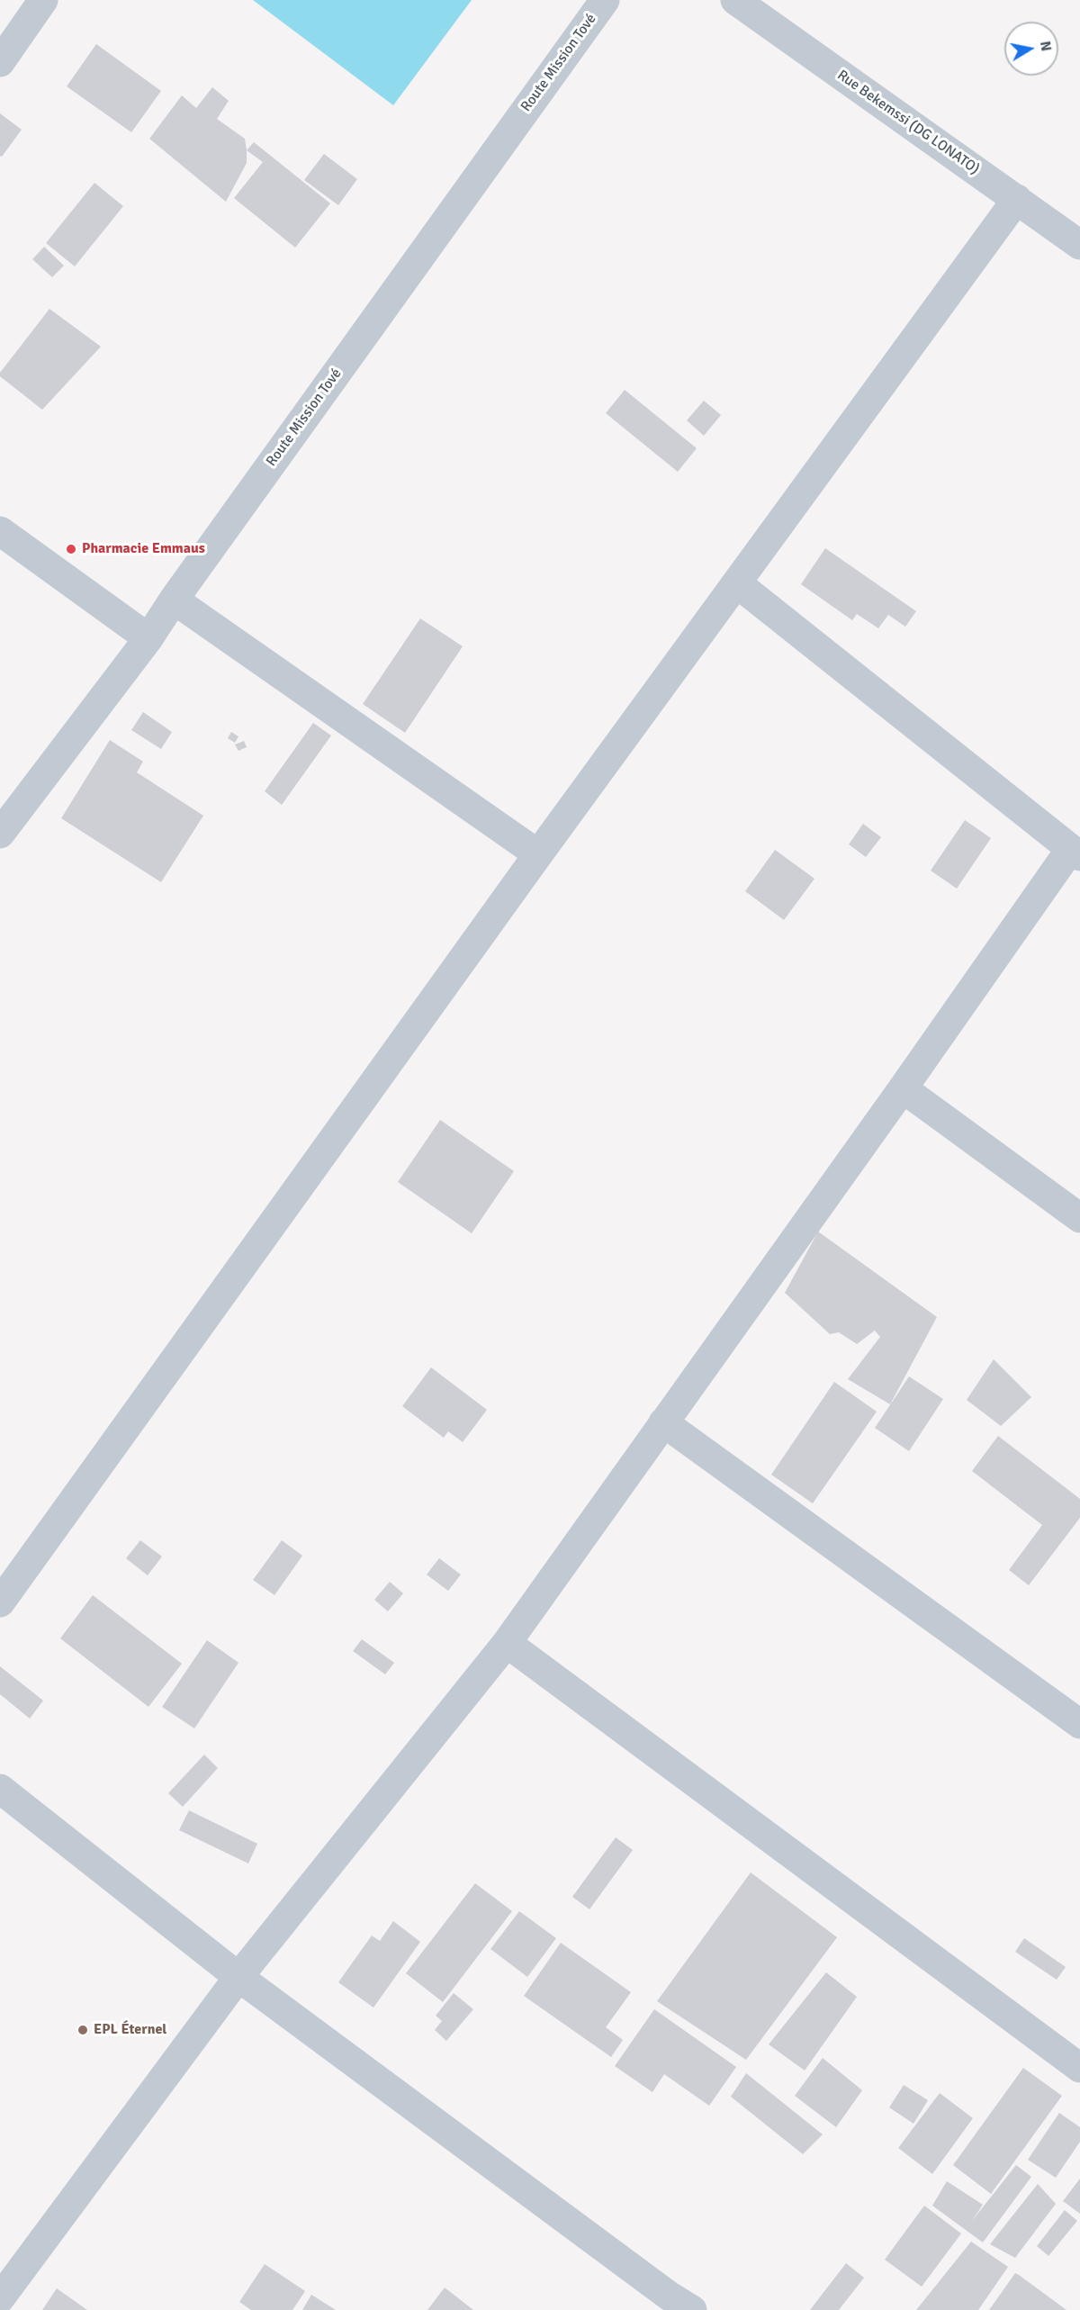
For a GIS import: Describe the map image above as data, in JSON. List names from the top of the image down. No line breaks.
{"streets":{"street":["Route Mission Tové","Rue Bekemssi (DG LONATO)"]},"places":["Pharmacie Emmaus","EPL Éternel"],"north":"right"}
